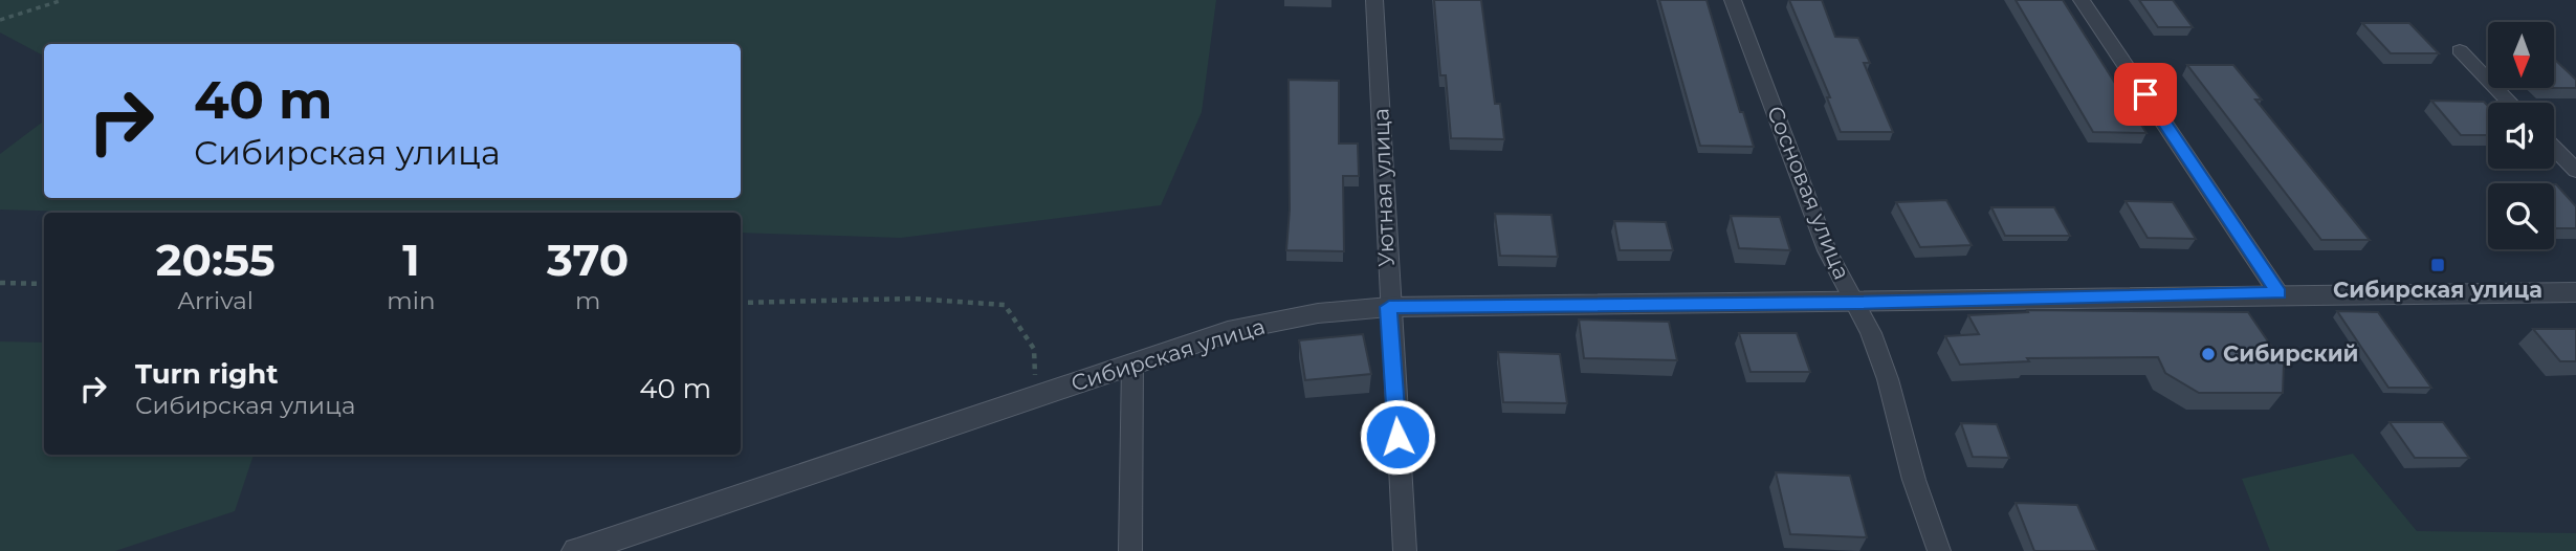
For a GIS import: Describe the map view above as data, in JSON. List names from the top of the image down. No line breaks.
{"streets":{"street":["Уютная улица","Сосновая улица","Сибирская улица"]},"crossings":[["Уютная улица","Сибирская улица"],["Сосновая улица","Сибирская улица"]],"places":{"transit":["Сибирская улица"],"other":["Сибирский"]},"north":"bottom","page":{"turn":["40 m","Сибирская улица"],"eta":["20:55","Arrival","1","min","370","m"],"list":[{"name":"Turn right","note":"Сибирская улица","value":"40 m"}]}}
